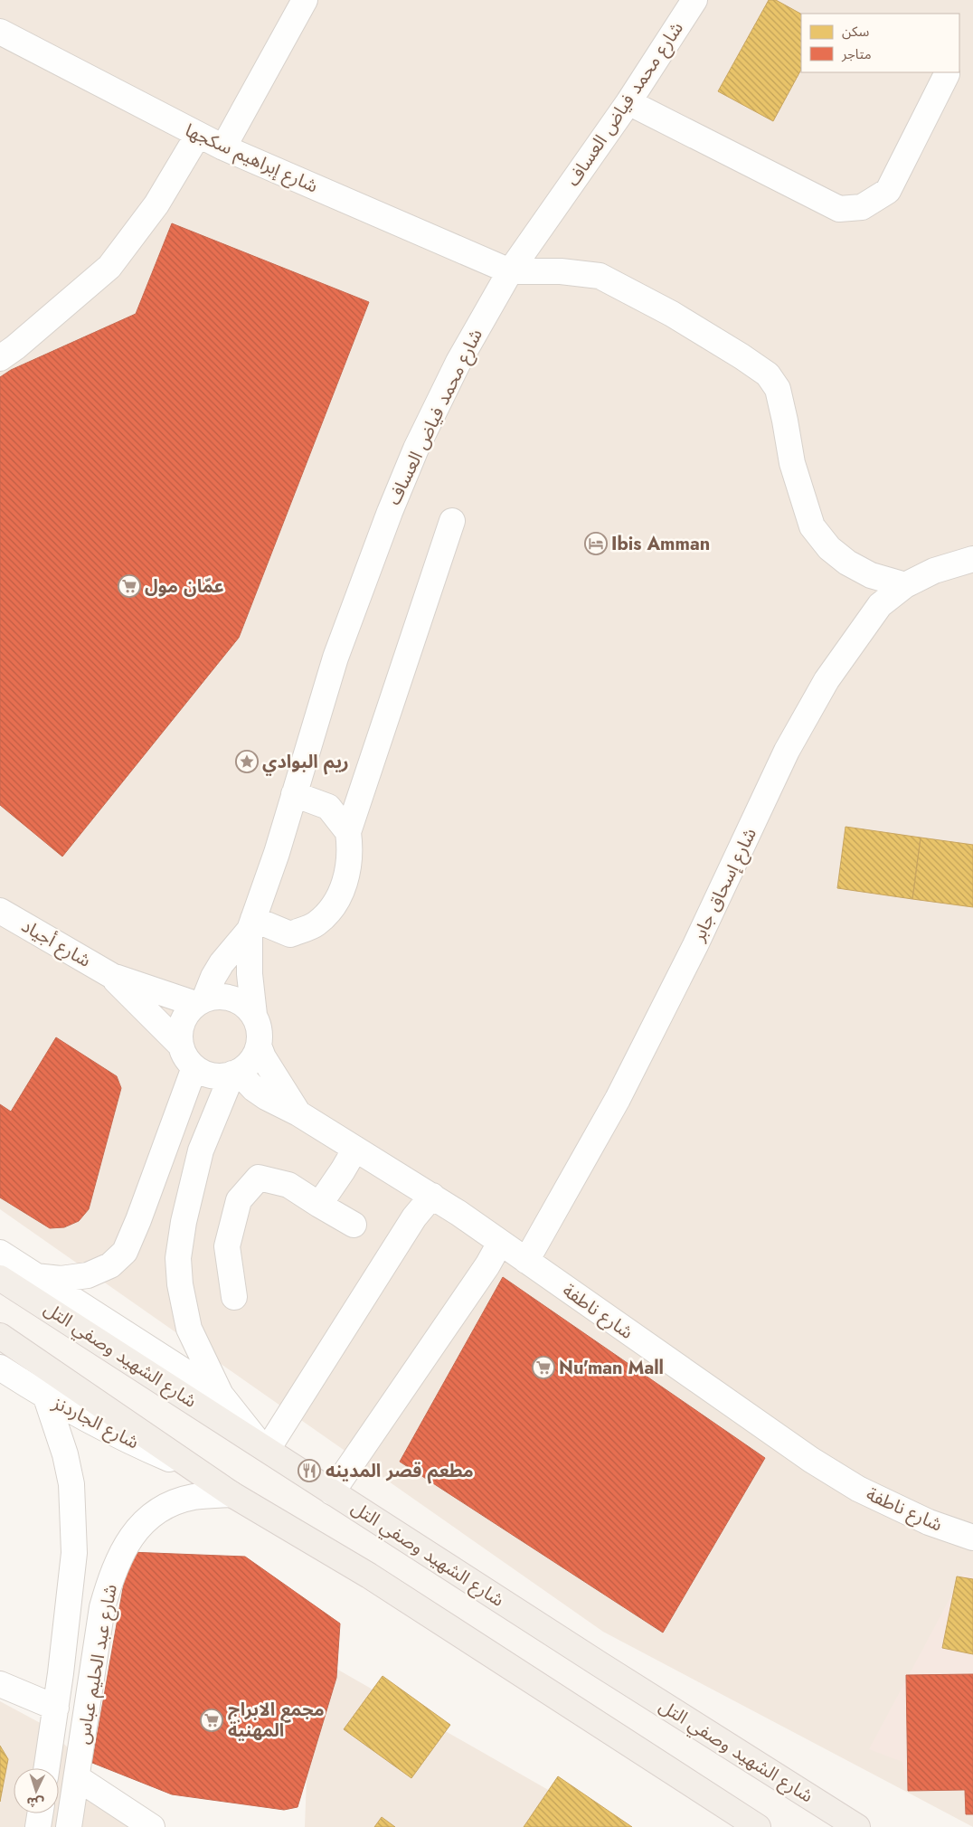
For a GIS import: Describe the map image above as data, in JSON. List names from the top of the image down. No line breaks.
{"streets":{"main road":["شارع الشهيد وصفي التل"],"street":["شارع محمد فياض العساف","شارع إبراهيم سكجها","شارع إسحاق جابر","شارع أجياد","شارع ناطفة","شارع الجاردنز","شارع عبد الحليم عباس"]},"crossings":[["شارع محمد فياض العساف","شارع إبراهيم سكجها"],["شارع محمد فياض العساف","شارع أجياد"],["شارع محمد فياض العساف","شارع ناطفة"],["شارع إسحاق جابر","شارع ناطفة"],["شارع أجياد","شارع ناطفة"],["شارع الجاردنز","شارع عبد الحليم عباس"]],"places":{"hotel":["Ibis Amman"],"supermarket":["عمّان مول","Nu'man Mall","مجمع الابراج المهنية"],"place":["ريم البوادي"],"restaurant":["مطعم قصر المدينه"]},"legend":["سكن","متاجر"],"north":"bottom"}
